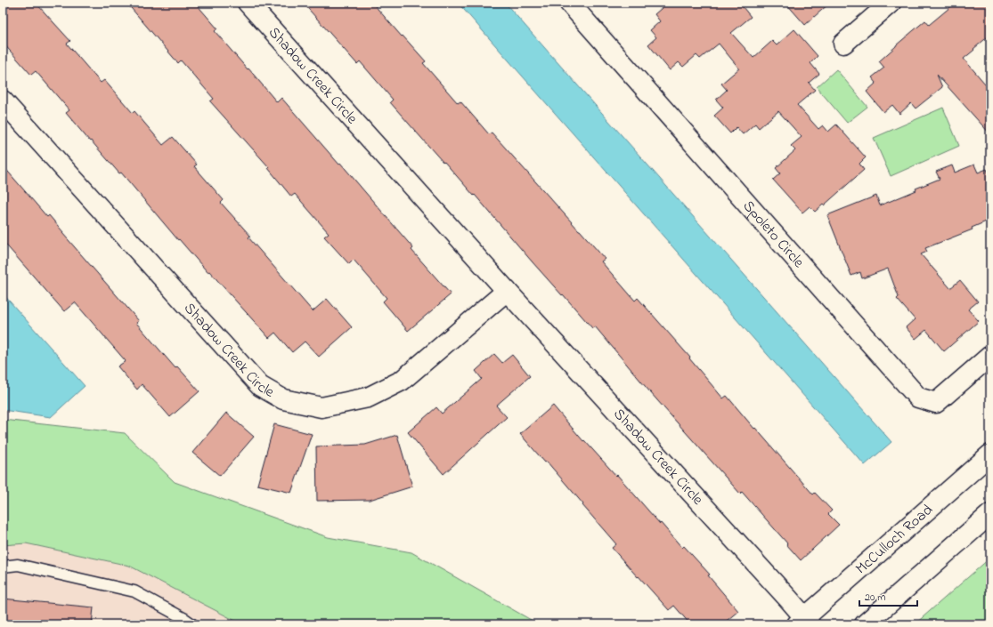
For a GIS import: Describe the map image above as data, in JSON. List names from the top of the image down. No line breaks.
{"streets":{"street":["Shadow Creek Circle","Spoleto Circle","McCulloch Road"]},"crossings":[["Shadow Creek Circle","McCulloch Road"]],"scale_bar":"20 m"}
